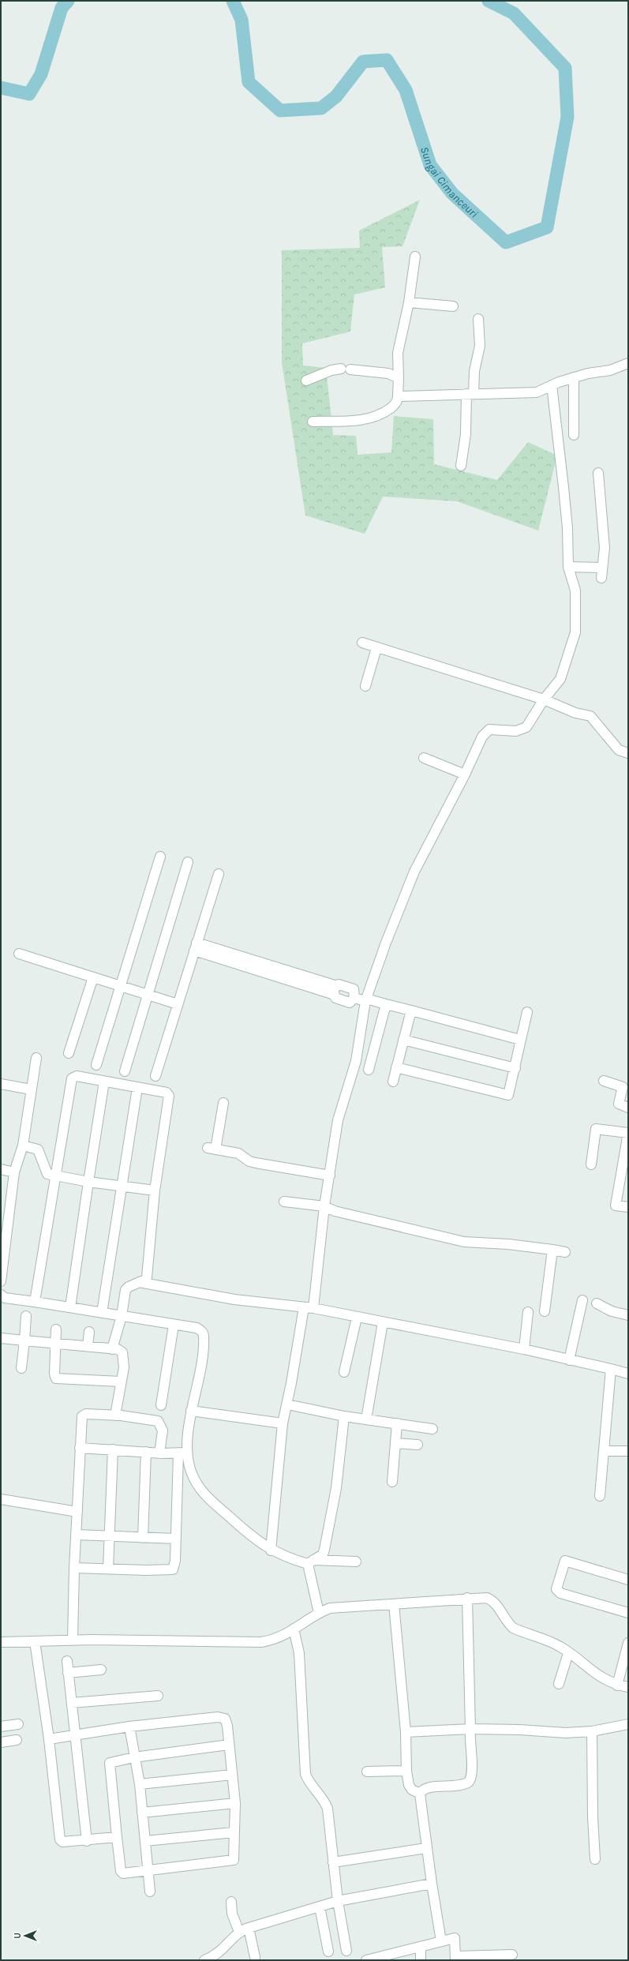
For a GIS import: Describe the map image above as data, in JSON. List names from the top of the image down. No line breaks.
{"water":["Sungai Cimanceuri"],"north":"left"}
